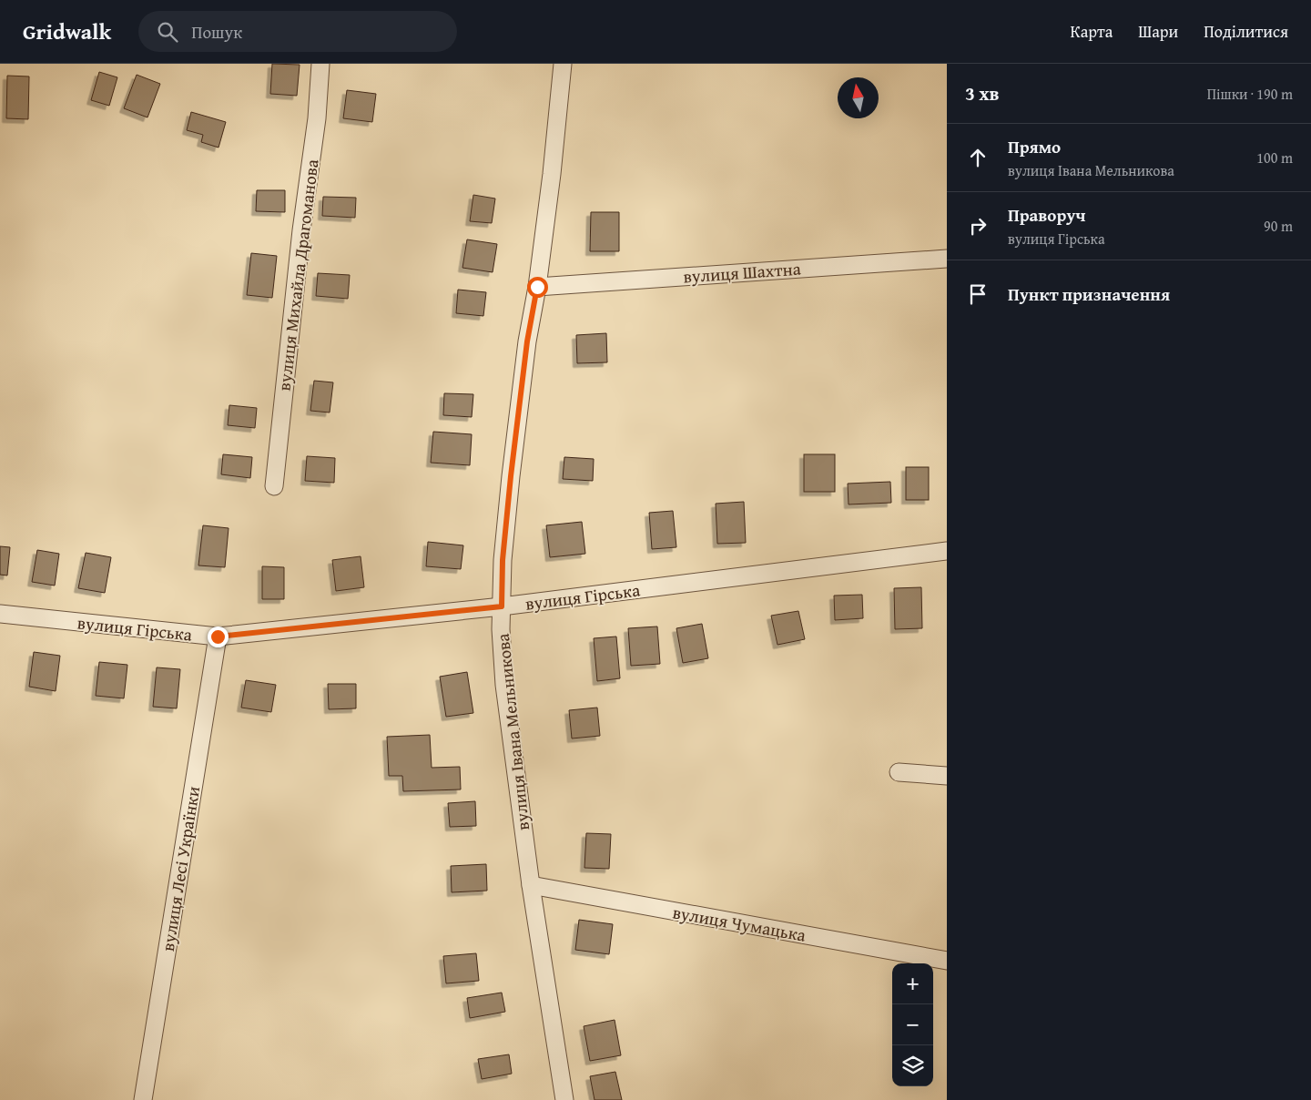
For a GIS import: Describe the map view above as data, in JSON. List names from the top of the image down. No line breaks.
{"streets":{"street":["вулиця Шахтна","вулиця Михайла Драгоманова","вулиця Гірська","вулиця Івана Мельникова","вулиця Лесі Українки","вулиця Чумацька"]},"crossings":[["вулиця Шахтна","вулиця Івана Мельникова"],["вулиця Гірська","вулиця Івана Мельникова"],["вулиця Гірська","вулиця Лесі Українки"],["вулиця Івана Мельникова","вулиця Чумацька"]],"north":"top","page":{"header":"Gridwalk","search":"Пошук","nav":["Карта","Шари","Поділитися"],"heading":["3 хв","Пішки · 190 m"],"list":[["Прямо","вулиця Івана Мельникова","100 m"],["Праворуч","вулиця Гірська","90 m"],"Пункт призначення"],"map_buttons":["+","−"]}}
